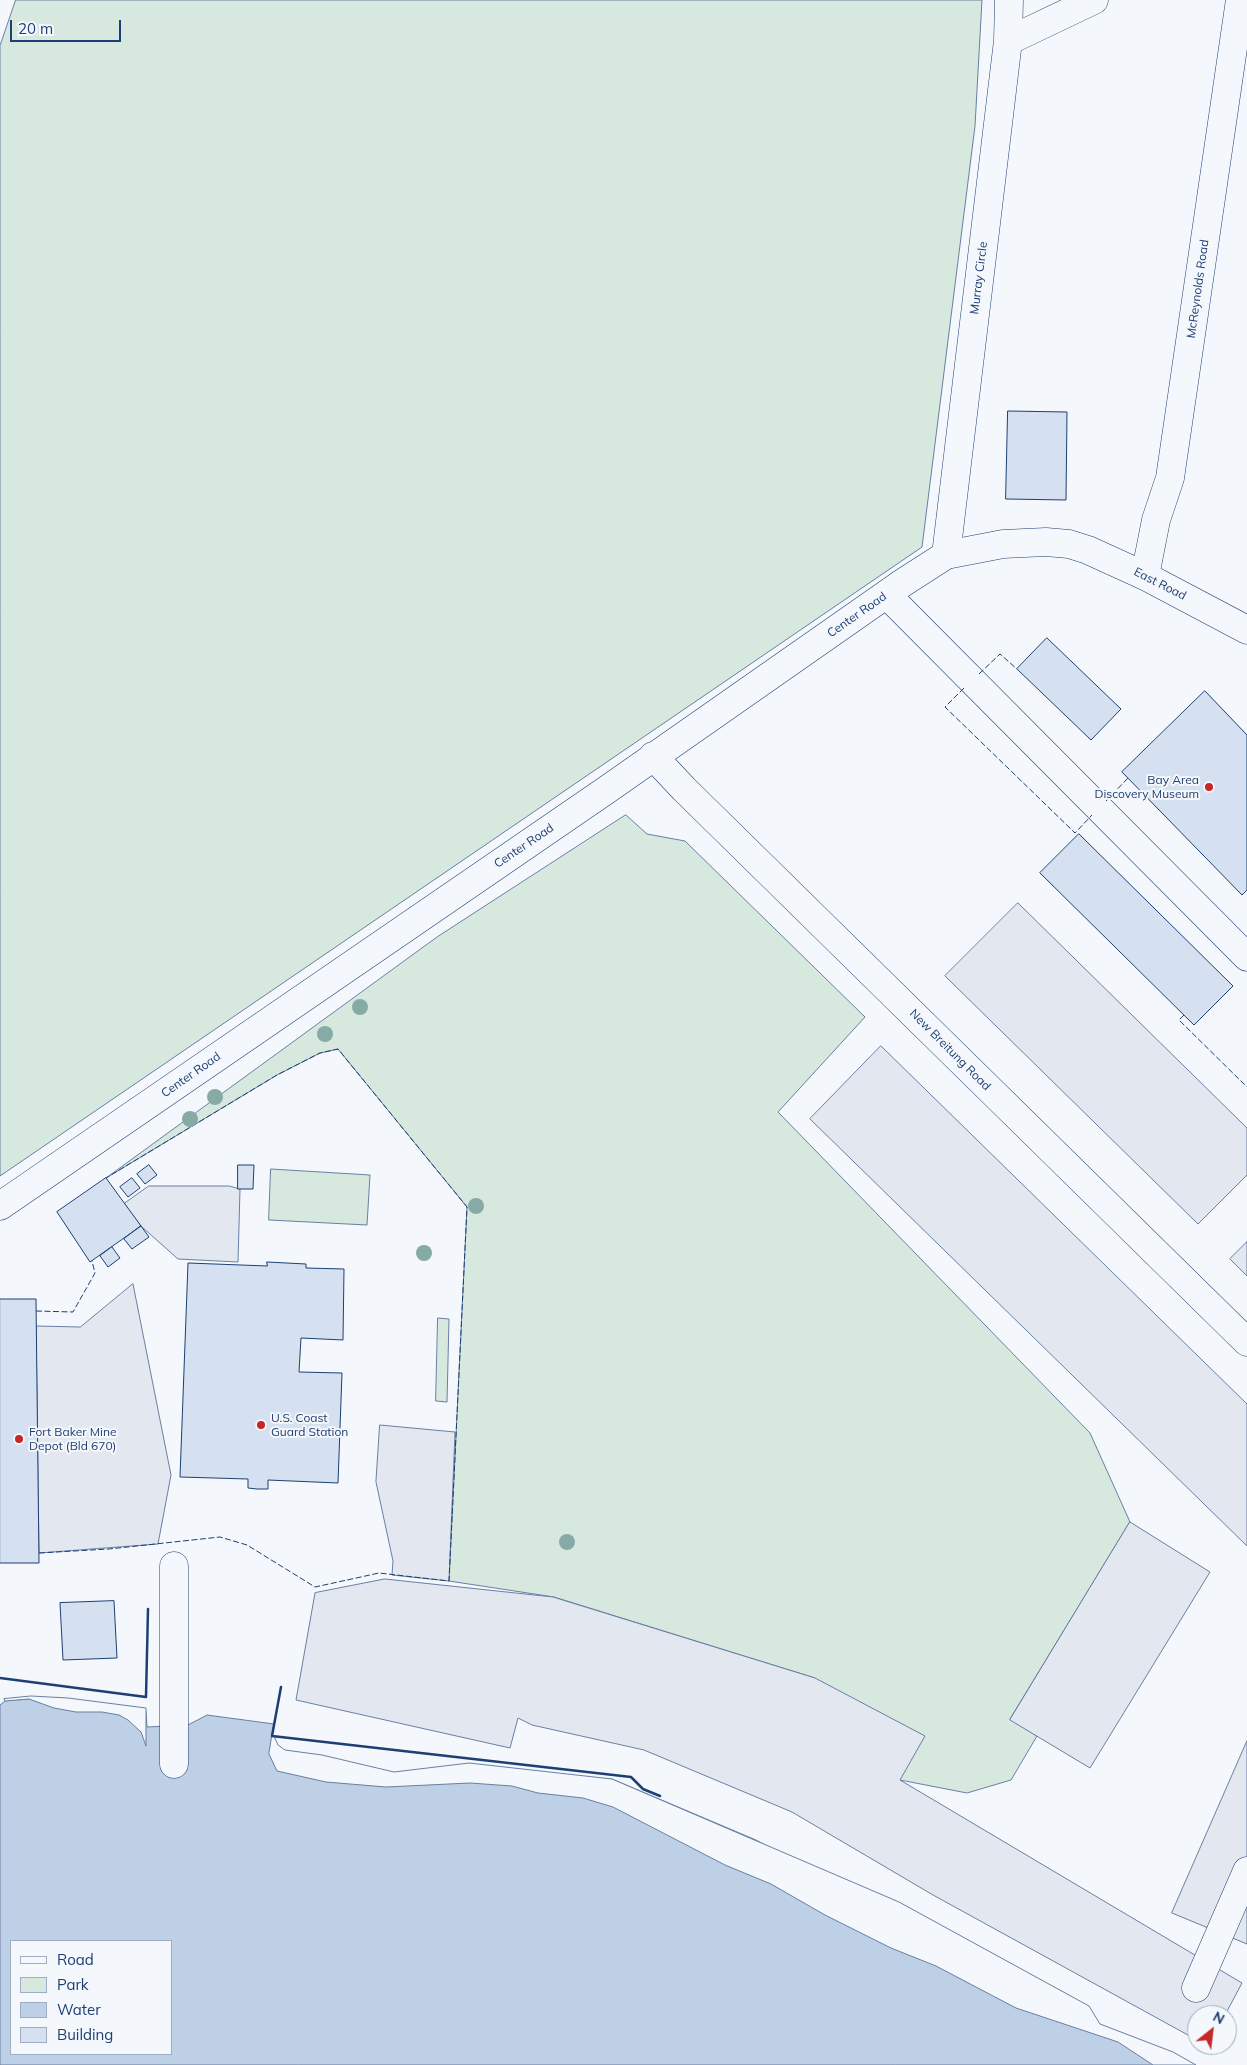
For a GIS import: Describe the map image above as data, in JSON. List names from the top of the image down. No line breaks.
{"streets":{"street":["Murray Circle","McReynolds Road","East Road","Center Road","New Breitung Road"]},"crossings":[["Murray Circle","Center Road"],["McReynolds Road","East Road"],["East Road","Center Road"],["Center Road","New Breitung Road"]],"places":["Bay Area Discovery Museum","U.S. Coast Guard Station","Fort Baker Mine Depot (Bld 670)"],"legend":["Road","Park","Water","Building"],"scale_bar":"20 m","north":"top right"}
